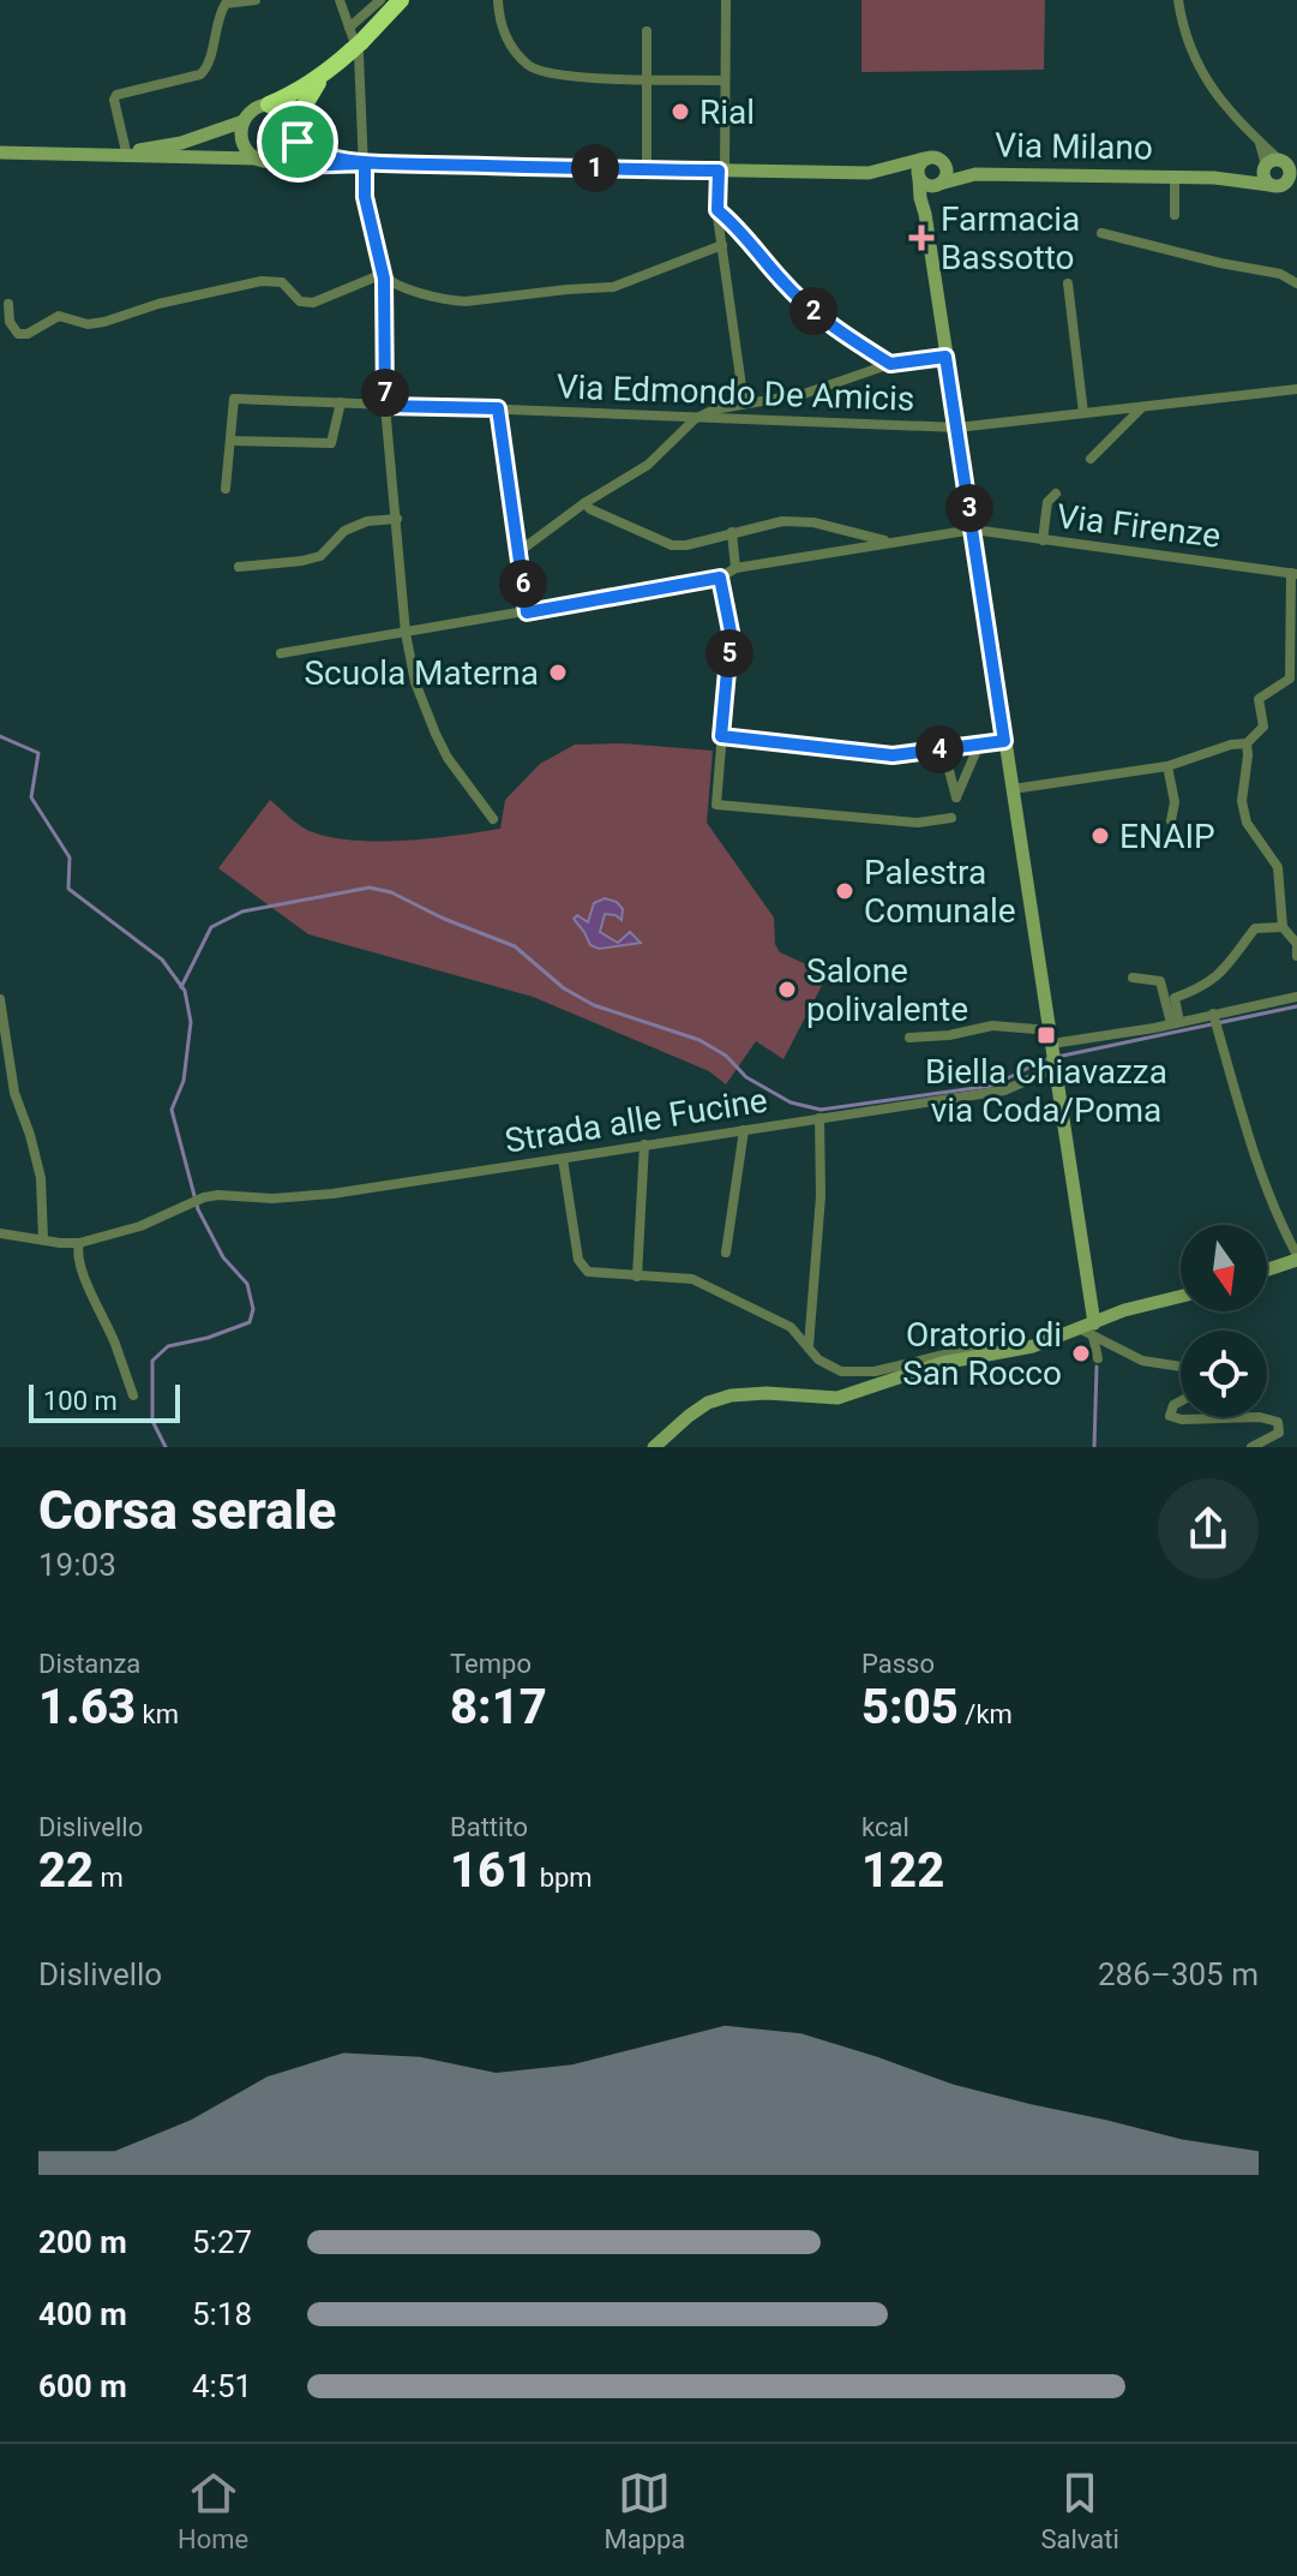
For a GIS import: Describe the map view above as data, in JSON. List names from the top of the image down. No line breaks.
{"streets":{"street":["Via Milano","Via Edmondo De Amicis","Via Firenze","Strada alle Fucine"]},"places":{"other":["Rial","Scuola Materna","ENAIP","Palestra Comunale","Salone polivalente","Oratorio di San Rocco"],"health":["Farmacia Bassotto"],"transit":["Biella Chiavazza via Coda/Poma"]},"scale_bar":"100 m","north":"bottom","page":{"pins":["1","2","7","3","6","5","4"],"scale":"100 m","heading":["Corsa serale","19:03"],"stats":[["Distanza","1.63 km"],["Tempo","8:17"],["Passo","5:05 /km"],["Dislivello","22 m"],["Battito","161 bpm"],["kcal","122"]],"chart":["Dislivello","286–305 m"],"list":[{"name":"200 m","note":"5:27"},{"name":"400 m","note":"5:18"},{"name":"600 m","note":"4:51"}],"tabs":["Home","Mappa","Salvati"]}}
